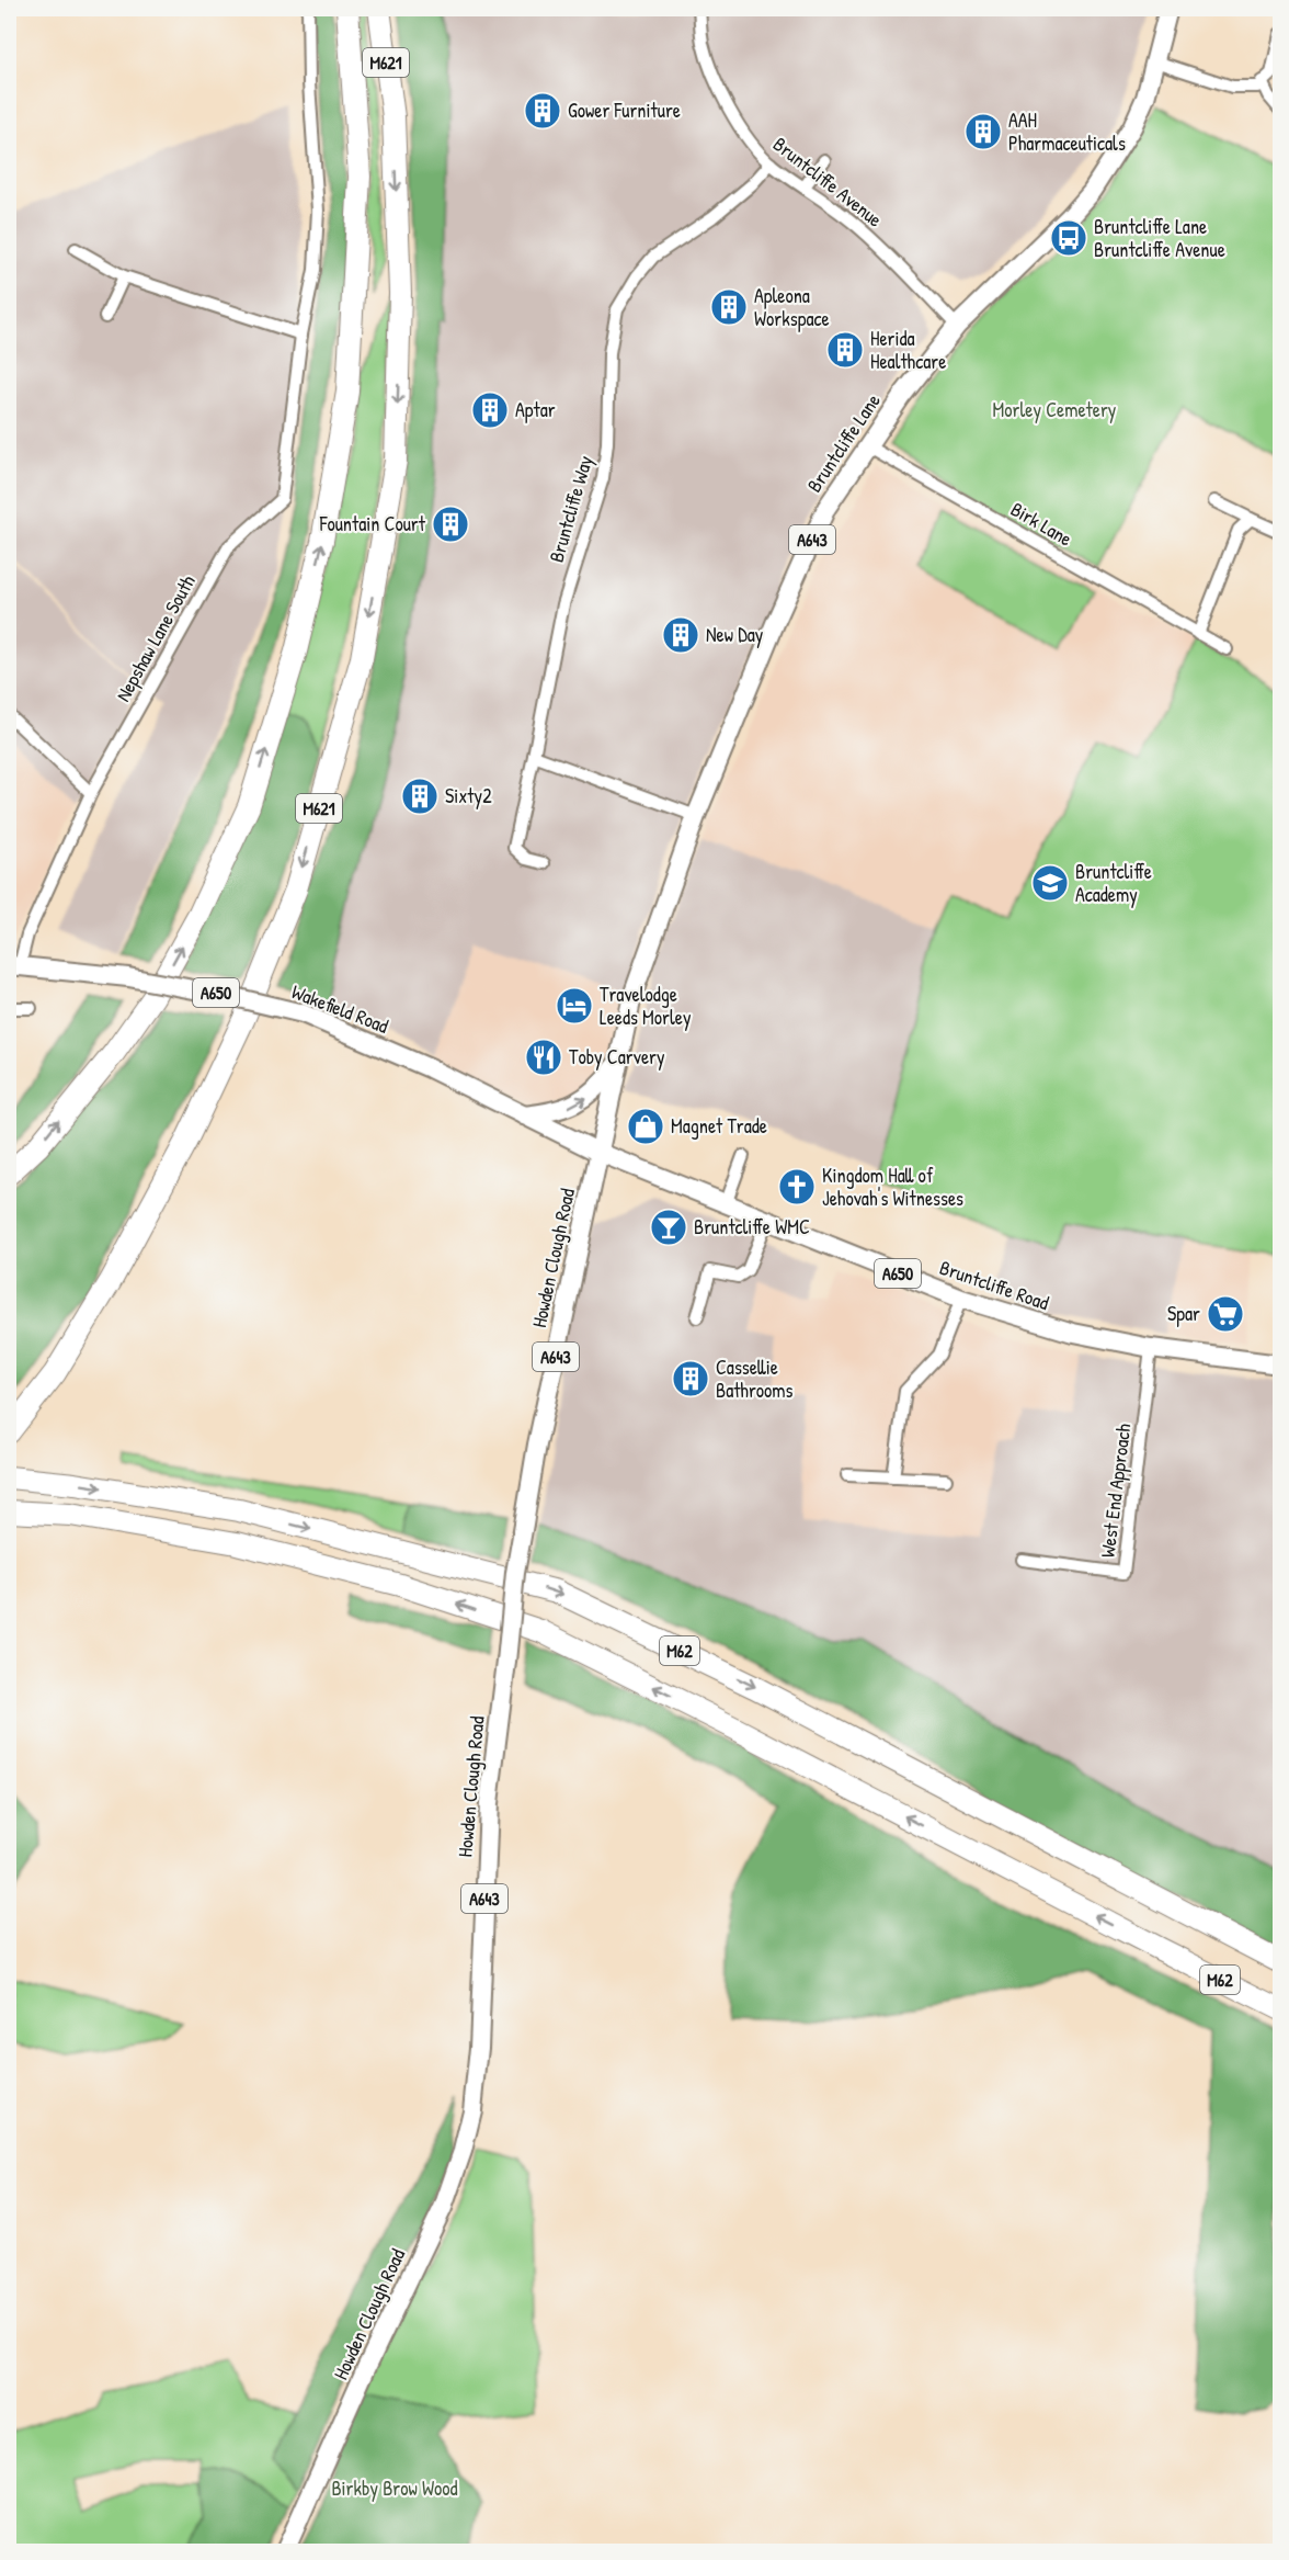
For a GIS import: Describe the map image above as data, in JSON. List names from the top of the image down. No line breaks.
{"streets":{"highway":["M621","M62"],"main road":["Bruntcliffe Lane","A643","A650","Wakefield Road","Howden Clough Road","Bruntcliffe Road"],"street":["Bruntcliffe Avenue","Bruntcliffe Way","Birk Lane","Nepshaw Lane South","West End Approach"]},"crossings":[["Bruntcliffe Avenue","Bruntcliffe Lane"],["Bruntcliffe Avenue","Bruntcliffe Way"],["Bruntcliffe Lane","Birk Lane"],["Bruntcliffe Lane","Wakefield Road"],["Bruntcliffe Lane","Howden Clough Road"],["Bruntcliffe Lane","Bruntcliffe Road"],["Nepshaw Lane South","Wakefield Road"],["Wakefield Road","Howden Clough Road"],["Wakefield Road","Bruntcliffe Road"],["Howden Clough Road","Bruntcliffe Road"],["Bruntcliffe Road","West End Approach"]],"parks":["Morley Cemetery","Birkby Brow Wood"],"places":{"building":["Gower Furniture","AAH Pharmaceuticals","Apleona Workspace","Herida Healthcare","Aptar","Fountain Court","New Day","Sixty2","Cassellie Bathrooms"],"bus stop":["Bruntcliffe Lane Bruntcliffe Avenue"],"school or university":["Bruntcliffe Academy"],"hotel":["Travelodge Leeds Morley"],"restaurant":["Toby Carvery"],"shop":["Magnet Trade"],"church":["Kingdom Hall of Jehovah's Witnesses"],"bar":["Bruntcliffe WMC"],"supermarket":["Spar"]}}
